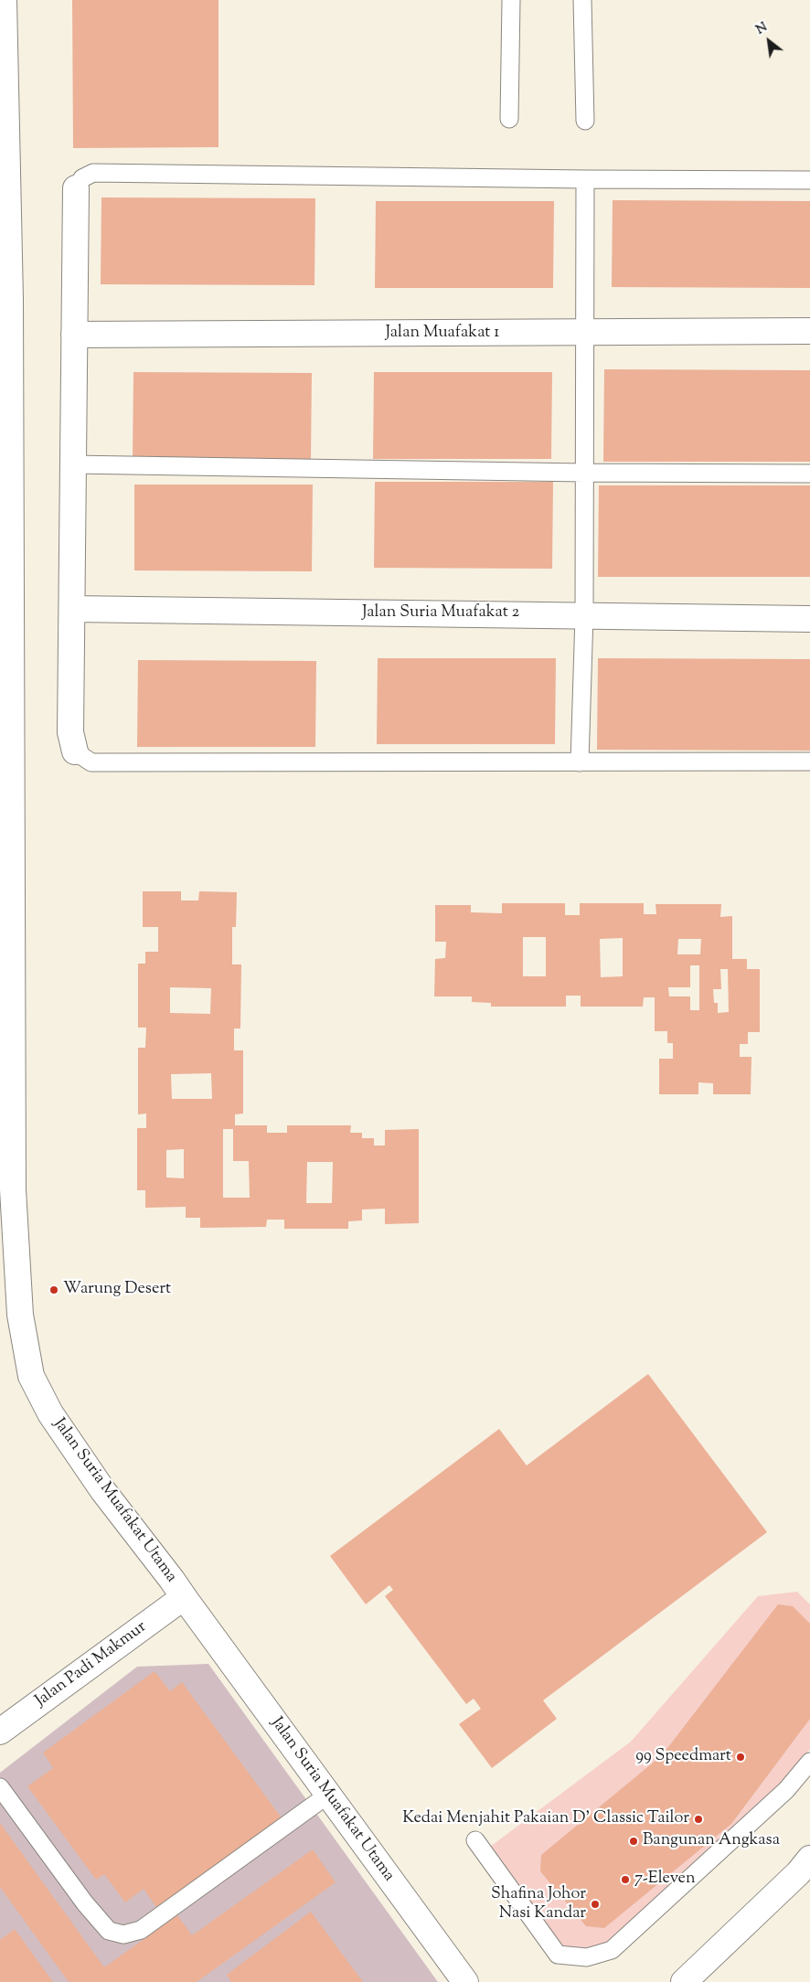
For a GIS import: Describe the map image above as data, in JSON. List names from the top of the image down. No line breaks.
{"streets":{"street":["Jalan Muafakat 1","Jalan Suria Muafakat 2","Jalan Suria Muafakat Utama","Jalan Padi Makmur"]},"crossings":[["Jalan Suria Muafakat Utama","Jalan Padi Makmur"]],"places":["Warung Desert","99 Speedmart","Kedai Menjahit Pakaian D' Classic Tailor","Bangunan Angkasa","7-Eleven","Shafina Johor Nasi Kandar"],"north":"top left"}
